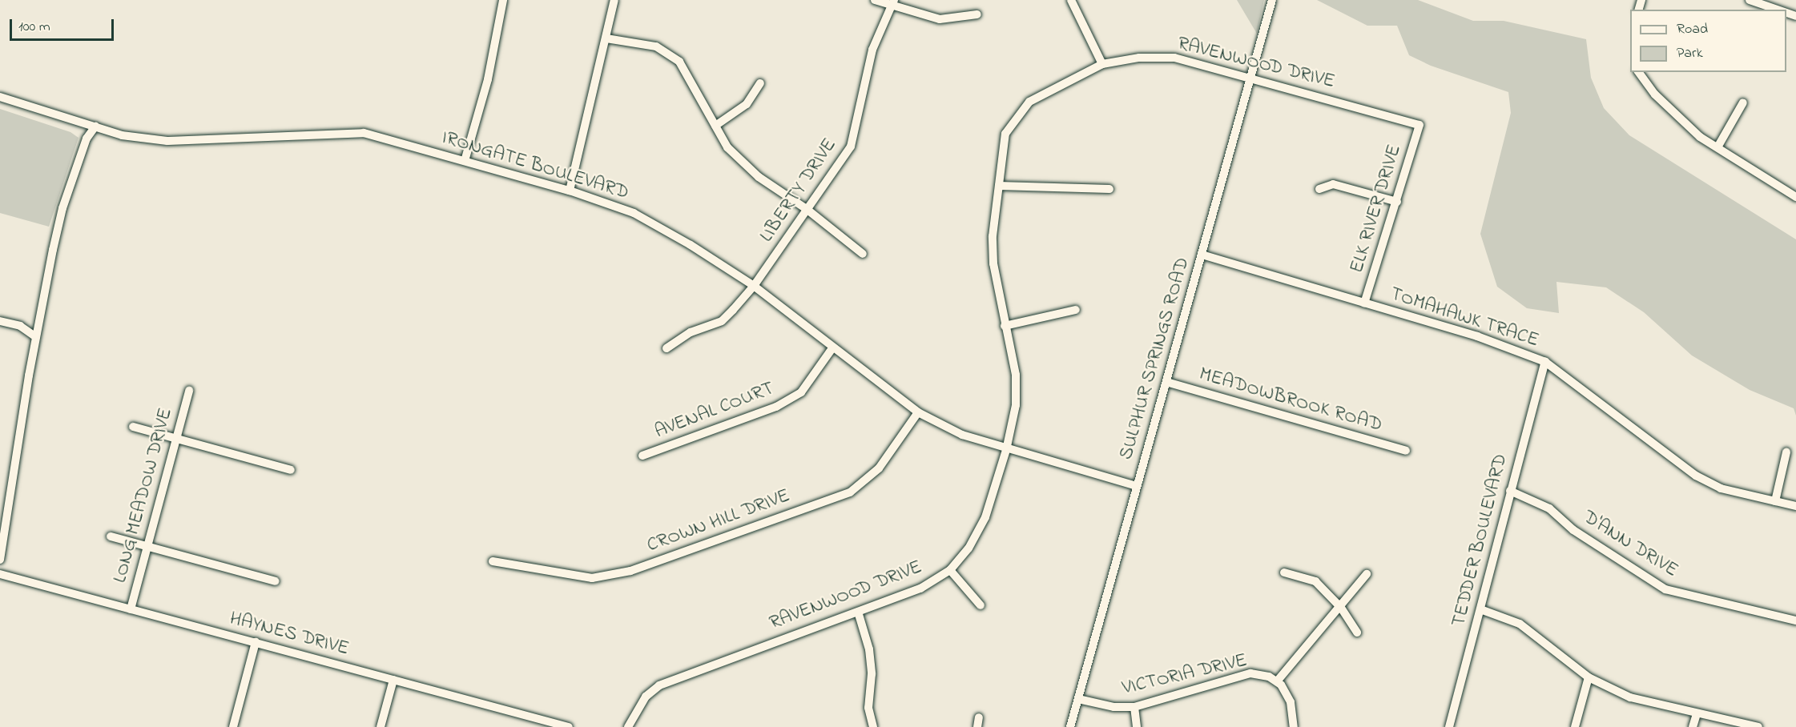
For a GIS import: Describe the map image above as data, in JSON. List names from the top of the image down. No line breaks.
{"streets":{"street":["RAVENWOOD DRIVE","IRONGATE BOULEVARD","LIBERTY DRIVE","ELK RIVER DRIVE","TOMAHAWK TRACE","SULPHUR SPRINGS ROAD","MEADOWBROOK ROAD","AVENAL COURT","LONG MEADOW DRIVE","CROWN HILL DRIVE","TEDDER BOULEVARD","D'ANN DRIVE","HAYNES DRIVE","VICTORIA DRIVE"]},"crossings":[["RAVENWOOD DRIVE","IRONGATE BOULEVARD"],["RAVENWOOD DRIVE","ELK RIVER DRIVE"],["RAVENWOOD DRIVE","SULPHUR SPRINGS ROAD"],["IRONGATE BOULEVARD","LIBERTY DRIVE"],["IRONGATE BOULEVARD","SULPHUR SPRINGS ROAD"],["IRONGATE BOULEVARD","AVENAL COURT"],["IRONGATE BOULEVARD","CROWN HILL DRIVE"],["ELK RIVER DRIVE","TOMAHAWK TRACE"],["TOMAHAWK TRACE","SULPHUR SPRINGS ROAD"],["TOMAHAWK TRACE","TEDDER BOULEVARD"],["SULPHUR SPRINGS ROAD","MEADOWBROOK ROAD"],["SULPHUR SPRINGS ROAD","VICTORIA DRIVE"],["LONG MEADOW DRIVE","HAYNES DRIVE"],["TEDDER BOULEVARD","D'ANN DRIVE"]],"legend":["Road","Park"],"scale_bar":"100 m"}
